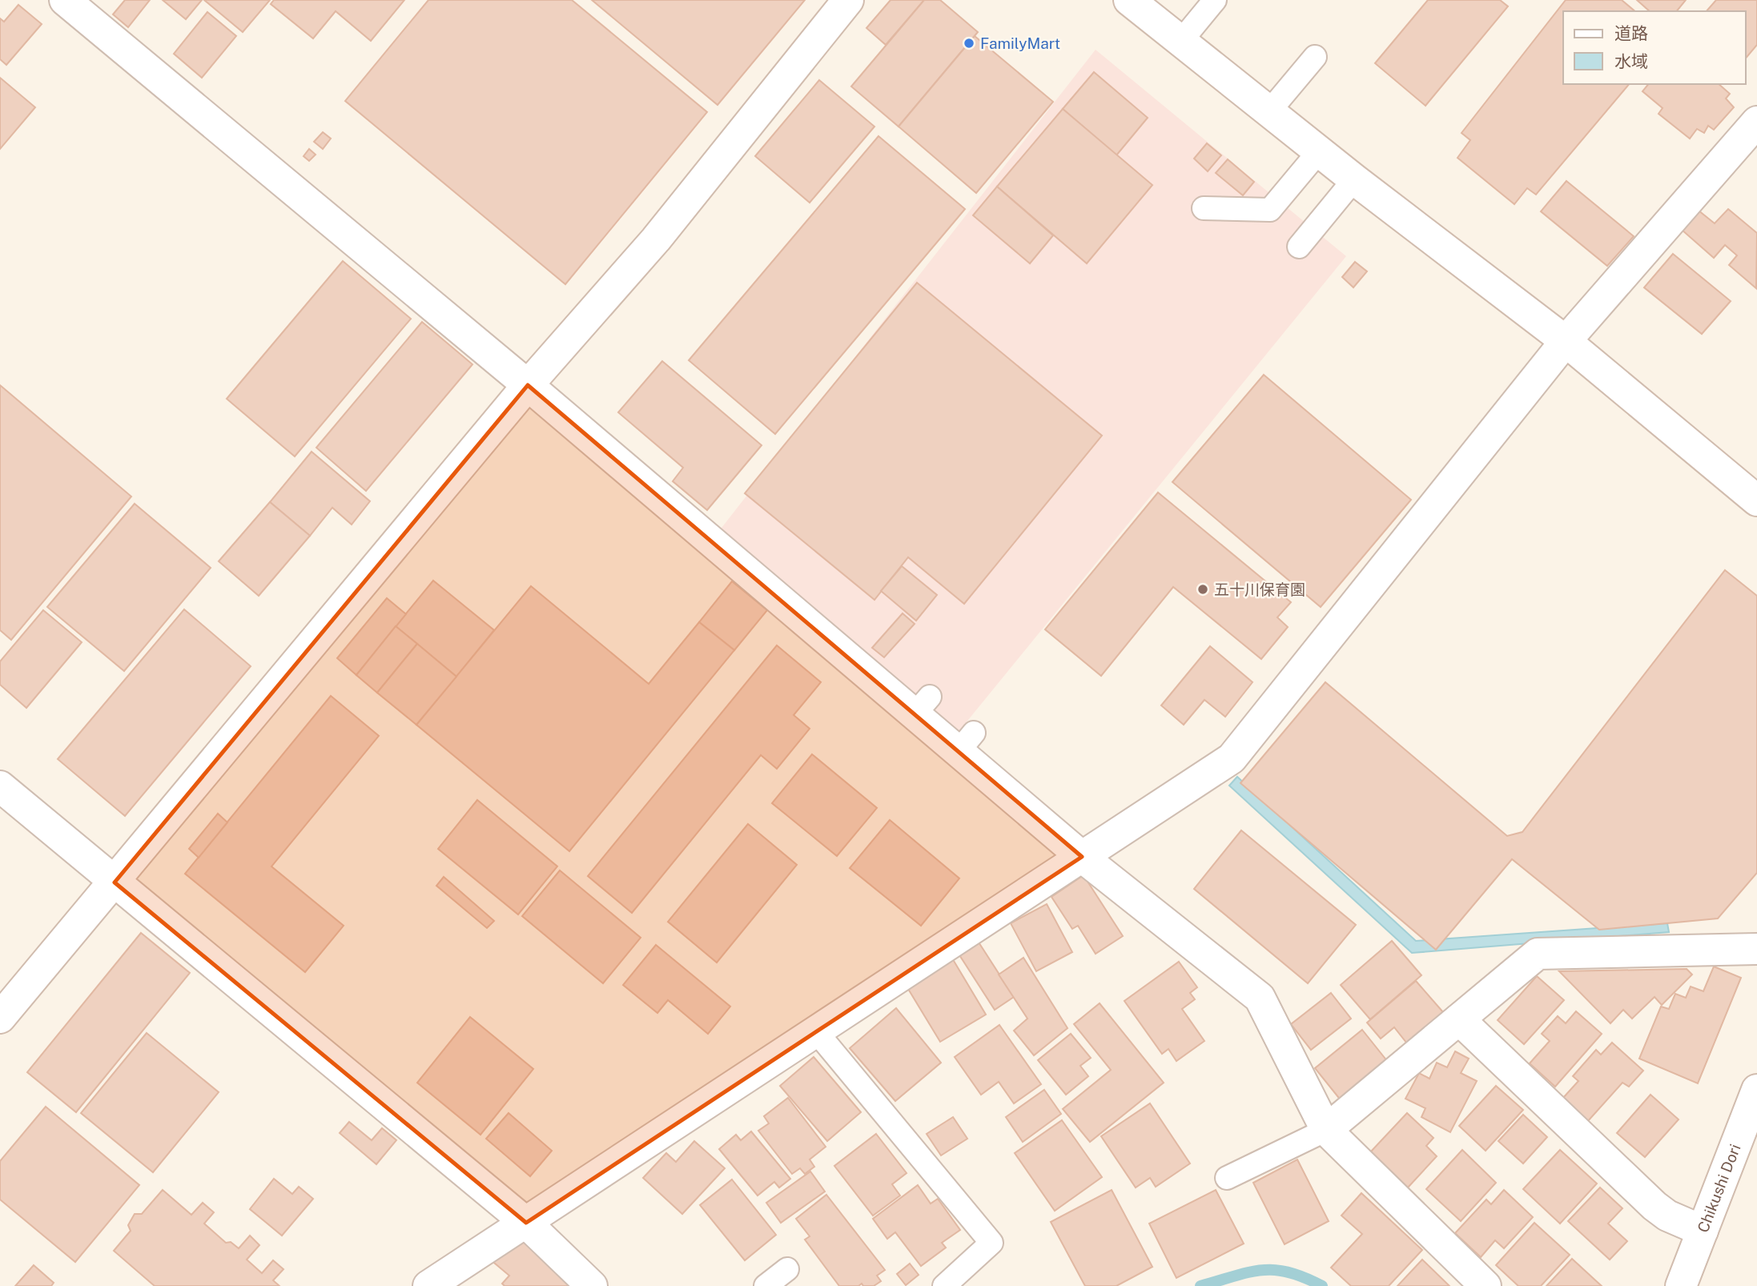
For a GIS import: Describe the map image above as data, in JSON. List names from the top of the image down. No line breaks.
{"streets":{"street":["Chikushi Dori"]},"places":["FamilyMart","五十川保育園"],"legend":["道路","水域"]}
